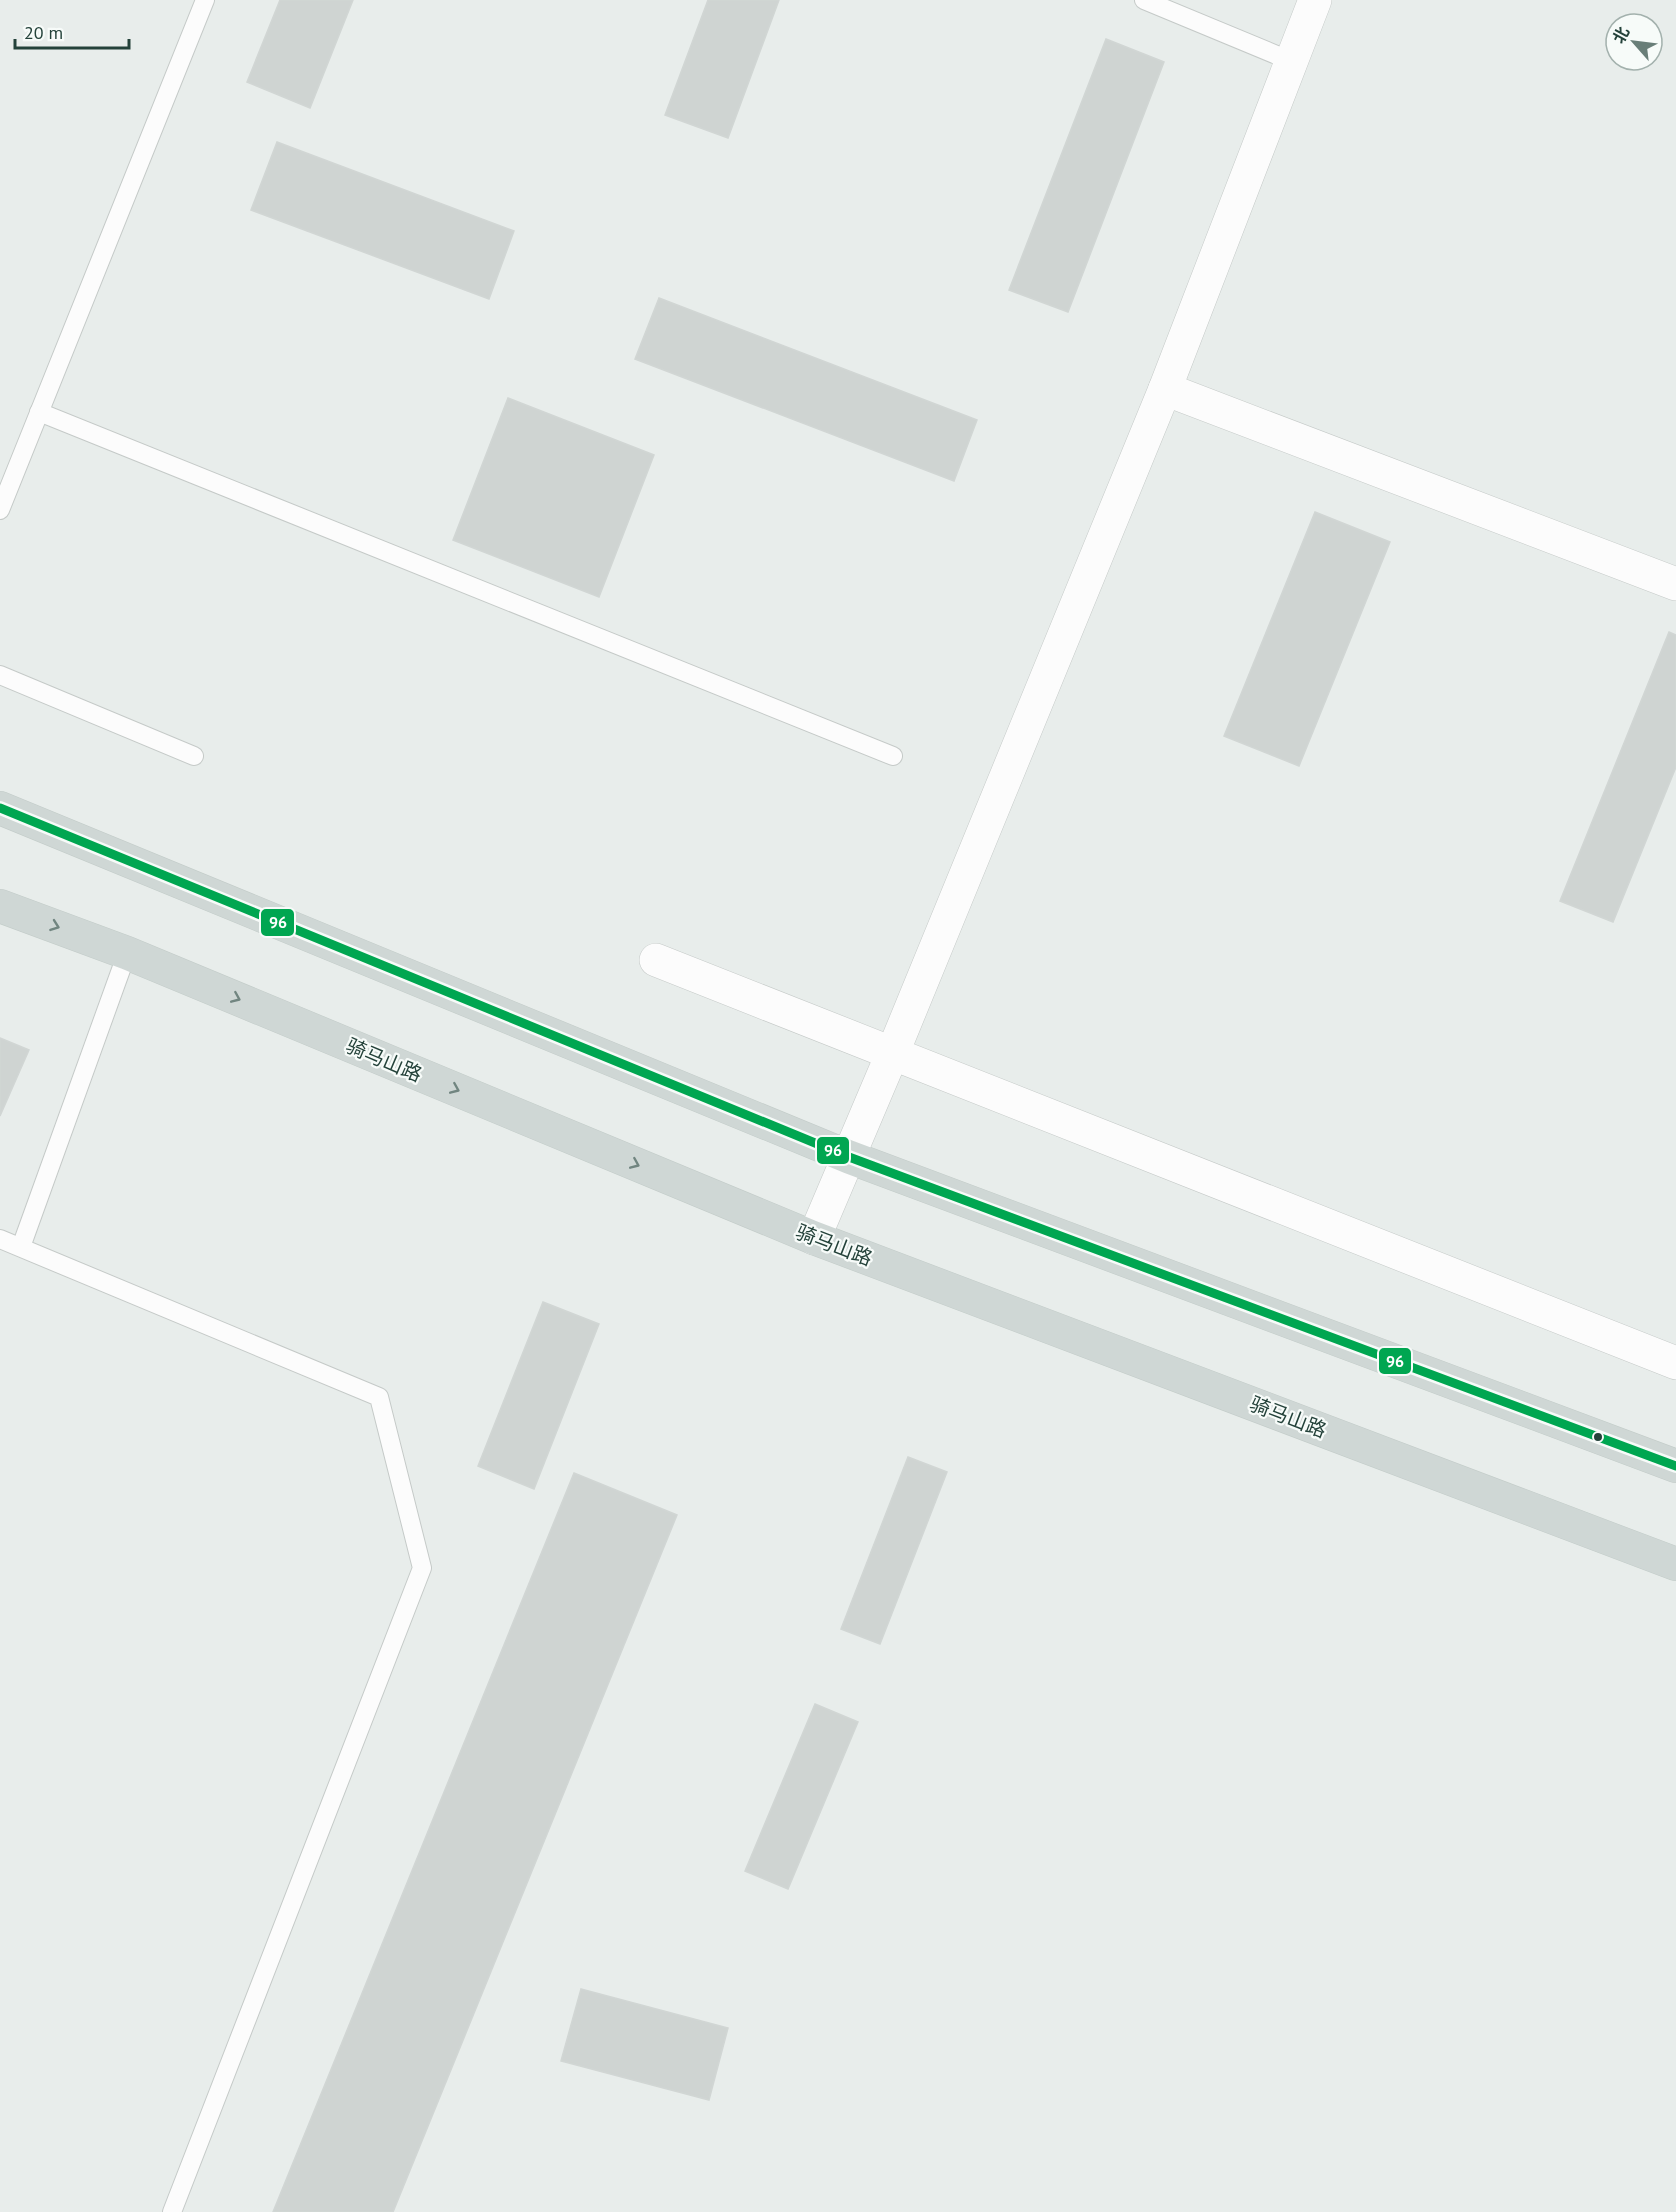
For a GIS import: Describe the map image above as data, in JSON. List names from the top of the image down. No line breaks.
{"streets":{"main road":["骑马山路"]},"lines":["transit line 96"],"scale_bar":"20 m","north":"top left"}
